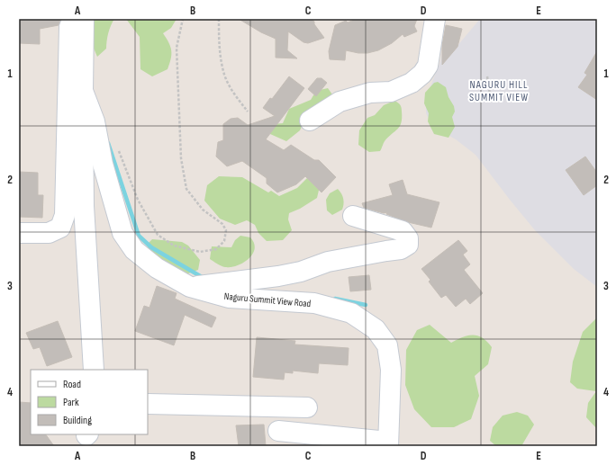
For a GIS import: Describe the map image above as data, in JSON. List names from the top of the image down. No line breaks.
{"streets":{"street":["Naguru Summit View Road"]},"districts":["NAGURU HILL SUMMIT VIEW"],"legend":["Road","Park","Building"],"grid":{"columns":["A","B","C","D","E"],"rows":["1","2","3","4"]}}
